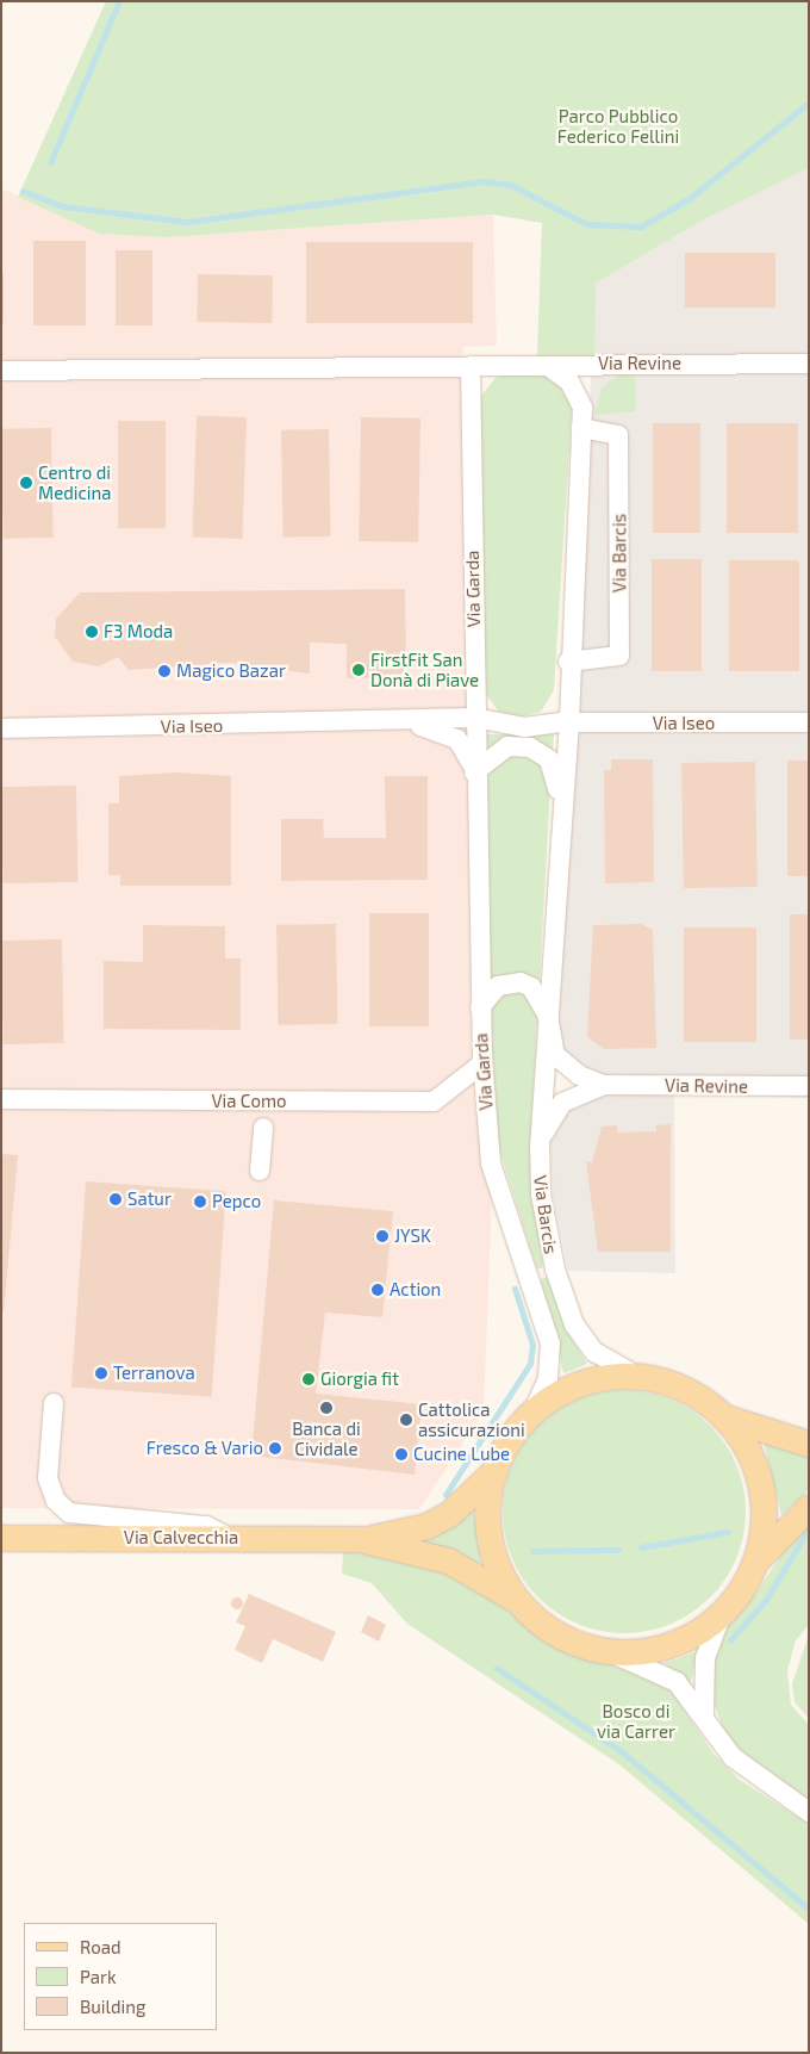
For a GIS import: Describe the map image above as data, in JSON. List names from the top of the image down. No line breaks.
{"streets":{"main road":["Via Calvecchia"],"street":["Via Revine","Via Barcis","Via Garda","Via Iseo","Via Como"]},"crossings":[["Via Revine","Via Barcis"],["Via Revine","Via Garda"],["Via Barcis","Via Garda"],["Via Barcis","Via Iseo"],["Via Garda","Via Iseo"],["Via Garda","Via Como"]],"parks":["Parco Pubblico Federico Fellini","Bosco di via Carrer"],"places":["Centro di Medicina","F3 Moda","FirstFit San Donà di Piave","Magico Bazar","Satur","Pepco","JYSK","Action","Terranova","Giorgia fit","Banca di Cividale","Cattolica assicurazioni","Fresco & Vario","Cucine Lube"],"legend":["Road","Park","Building"]}
